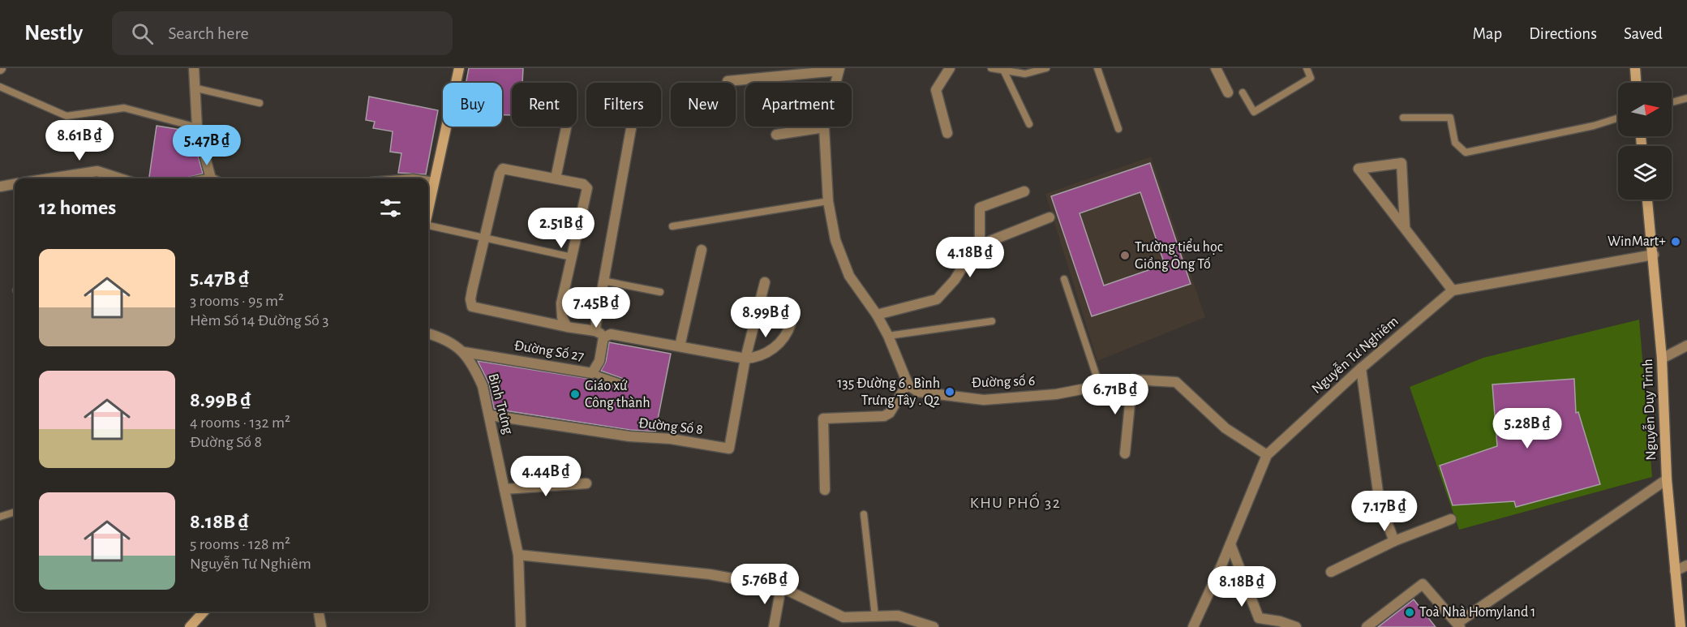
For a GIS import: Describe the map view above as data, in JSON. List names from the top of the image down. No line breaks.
{"streets":{"main road":["Nguyễn Duy Trinh"],"street":["Đường Số 27","Nguyễn Tư Nghiêm","Đường số 6","Bình Trưng","Đường Số 8"]},"crossings":[["Đường Số 27","Bình Trưng"],["Nguyễn Tư Nghiêm","Đường số 6"],["Bình Trưng","Đường Số 8"]],"districts":["KHU PHỐ 32"],"places":["WinMart+","Trường tiểu học Giồng Ông Tố","135 Đường 6 . Bình Trưng Tây . Q2","Giáo xứ Công thành","Toà Nhà Homyland 1"],"north":"right","page":{"header":"Nestly","search":"Search here","nav":["Map","Directions","Saved"],"chip":["Buy","Rent","Filters","New","Apartment"],"price":["8.61B ₫","5.47B ₫","2.51B ₫","4.18B ₫","7.45B ₫","8.99B ₫","6.71B ₫","5.28B ₫","4.44B ₫","7.17B ₫","5.76B ₫","8.18B ₫"],"heading":"12 homes","list":[{"name":"5.47B ₫","note":"3 rooms · 95 m² · Hèm Số 14 Đường Số 3"},{"name":"8.99B ₫","note":"4 rooms · 132 m² · Đường Số 8"},{"name":"8.18B ₫","note":"5 rooms · 128 m² · Nguyễn Tư Nghiêm"}]}}
